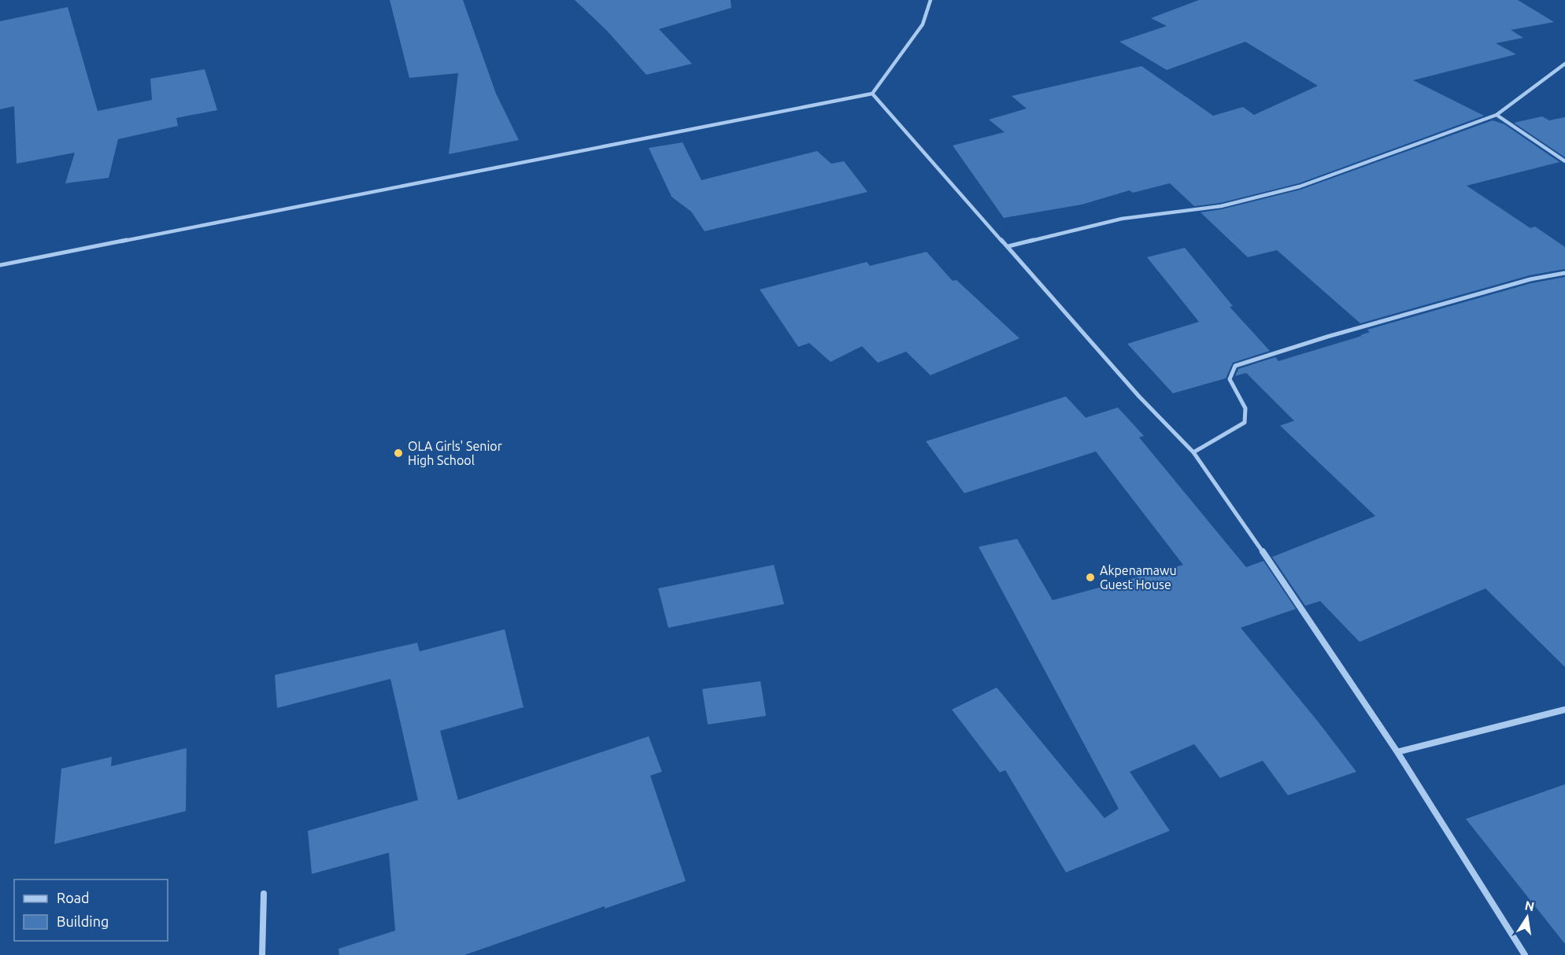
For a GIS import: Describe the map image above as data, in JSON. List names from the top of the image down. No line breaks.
{"places":["OLA Girls' Senior High School","Akpenamawu Guest House"],"legend":["Road","Building"],"north":"top"}
